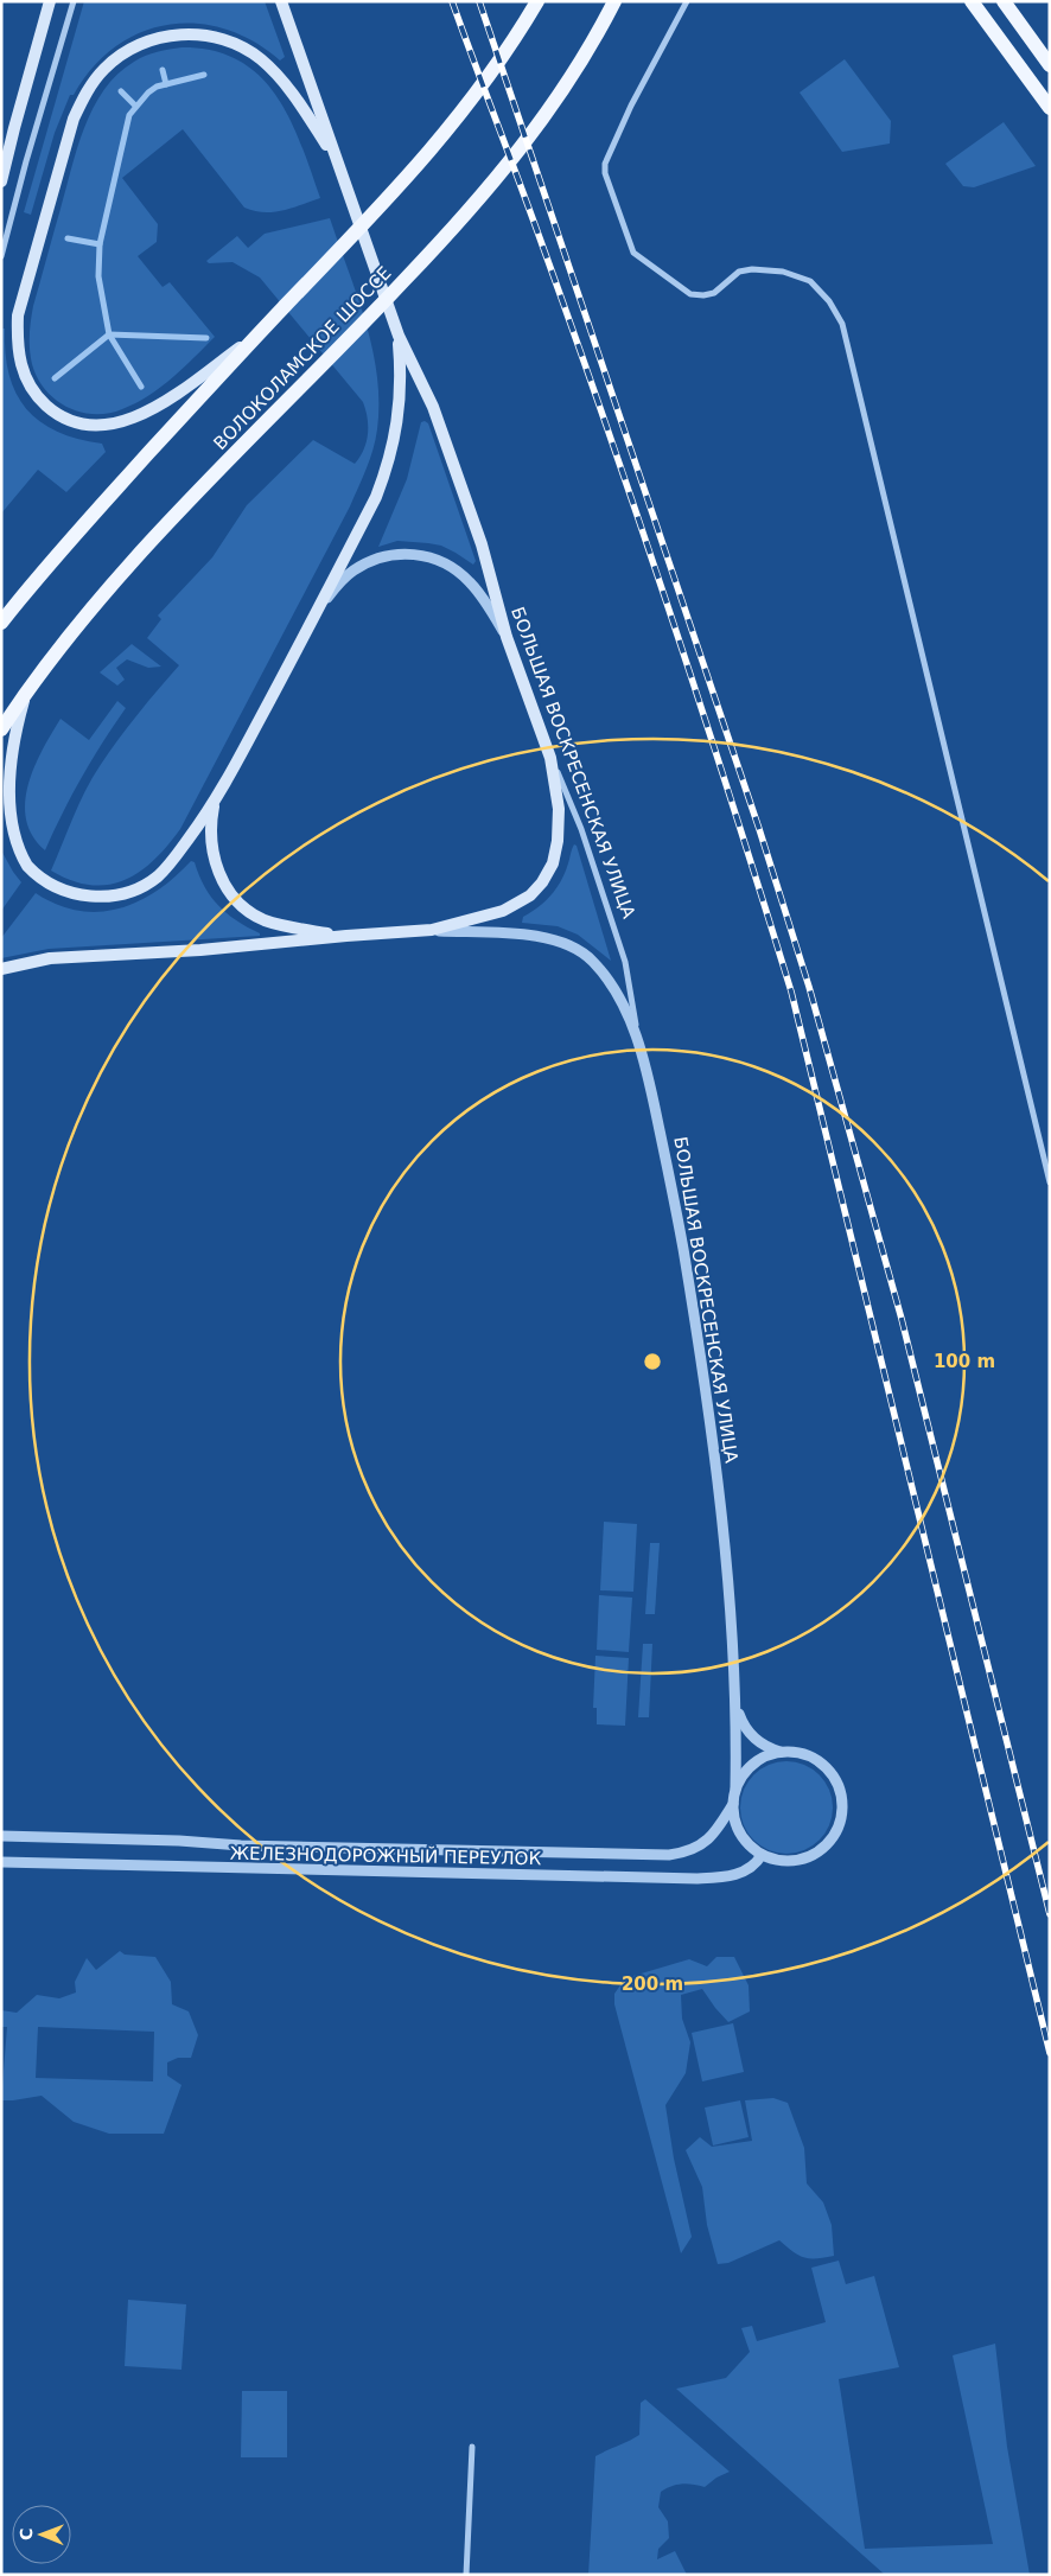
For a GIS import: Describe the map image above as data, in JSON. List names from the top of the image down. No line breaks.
{"streets":{"main road":["ВОЛОКОЛАМСКОЕ ШОССЕ","БОЛЬШАЯ ВОСКРЕСЕНСКАЯ УЛИЦА"],"street":["ЖЕЛЕЗНОДОРОЖНЫЙ ПЕРЕУЛОК"]},"crossings":[["БОЛЬШАЯ ВОСКРЕСЕНСКАЯ УЛИЦА","ЖЕЛЕЗНОДОРОЖНЫЙ ПЕРЕУЛОК"]],"north":"left","rings":["100 m","200 m"]}
